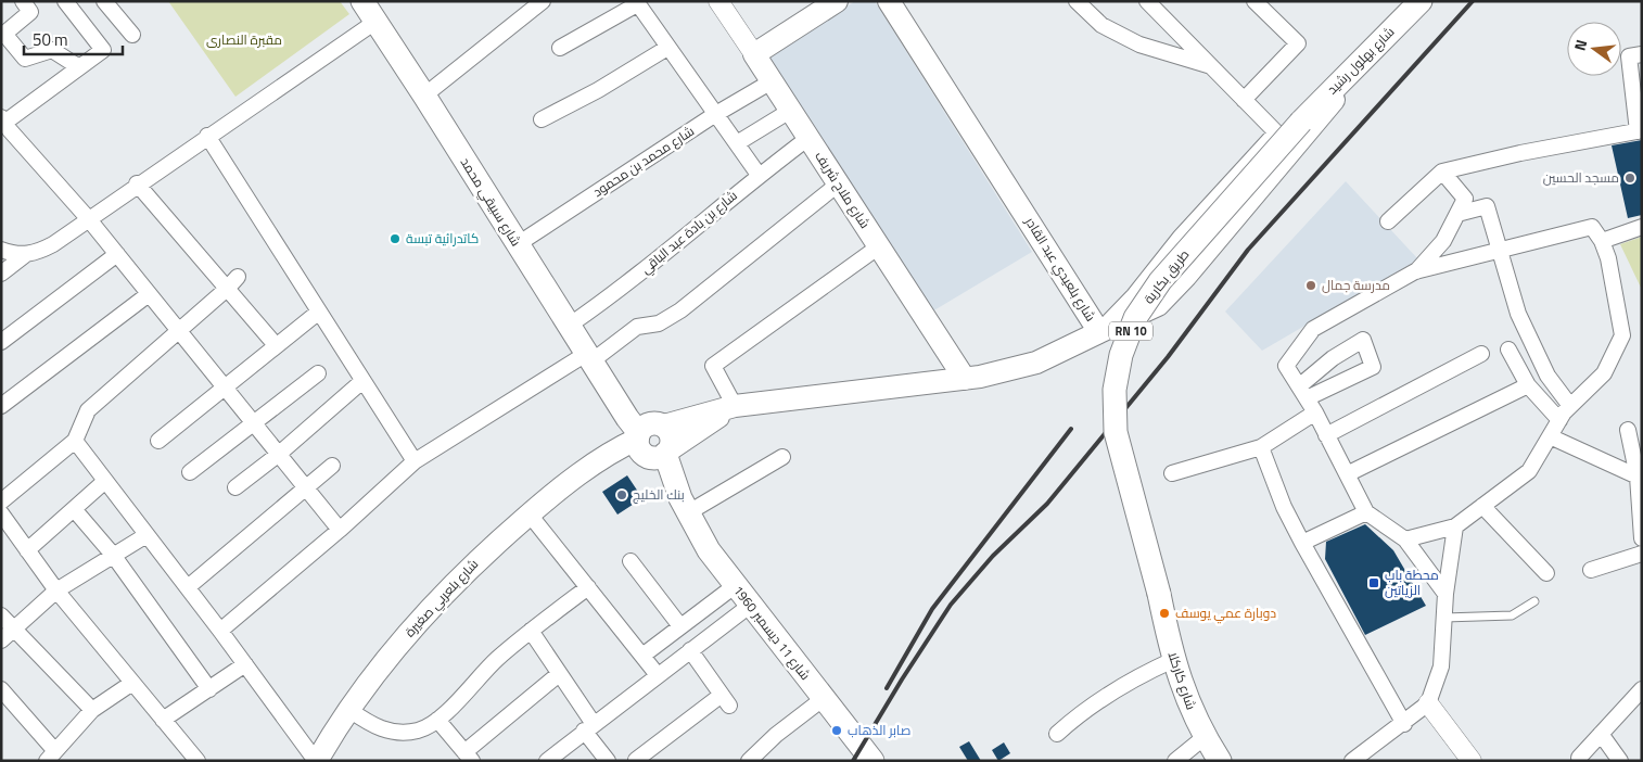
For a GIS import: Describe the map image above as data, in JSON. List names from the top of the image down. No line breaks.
{"streets":{"main road":["شارع بهلول رشيد","شارع ملاح شريف","شارع سبيقي محمد","شارع بلعيدي عبد القادر","طريق بكارية","RN 10","شارع بلعربي صغيرة","شارع 11 ديسمبر 1960","شارع كاركلا"],"street":["شارع محمد بن محمود","شارع بن بادة عبد الباقي"]},"crossings":[["شارع بهلول رشيد","طريق بكارية"],["شارع محمد بن محمود","شارع ملاح شريف"],["شارع محمد بن محمود","شارع سبيقي محمد"],["شارع ملاح شريف","شارع بن بادة عبد الباقي"],["شارع ملاح شريف","شارع بلعيدي عبد القادر"],["شارع سبيقي محمد","شارع بن بادة عبد الباقي"],["شارع سبيقي محمد","شارع بلعيدي عبد القادر"],["شارع سبيقي محمد","شارع بلعربي صغيرة"],["شارع سبيقي محمد","شارع 11 ديسمبر 1960"],["شارع بلعيدي عبد القادر","شارع بلعربي صغيرة"],["شارع بلعيدي عبد القادر","شارع 11 ديسمبر 1960"],["طريق بكارية","شارع كاركلا"],["شارع بلعربي صغيرة","شارع 11 ديسمبر 1960"]],"parks":["مقبرة النصارى"],"places":{"other":["مسجد الحسين","كاتدرائية تبسة","مدرسة جمال","بنك الخليج","دوبارة عمي يوسف","صابر الذهاب"],"transit":["محطة باب الزياتين"]},"scale_bar":"50 m","north":"left"}
